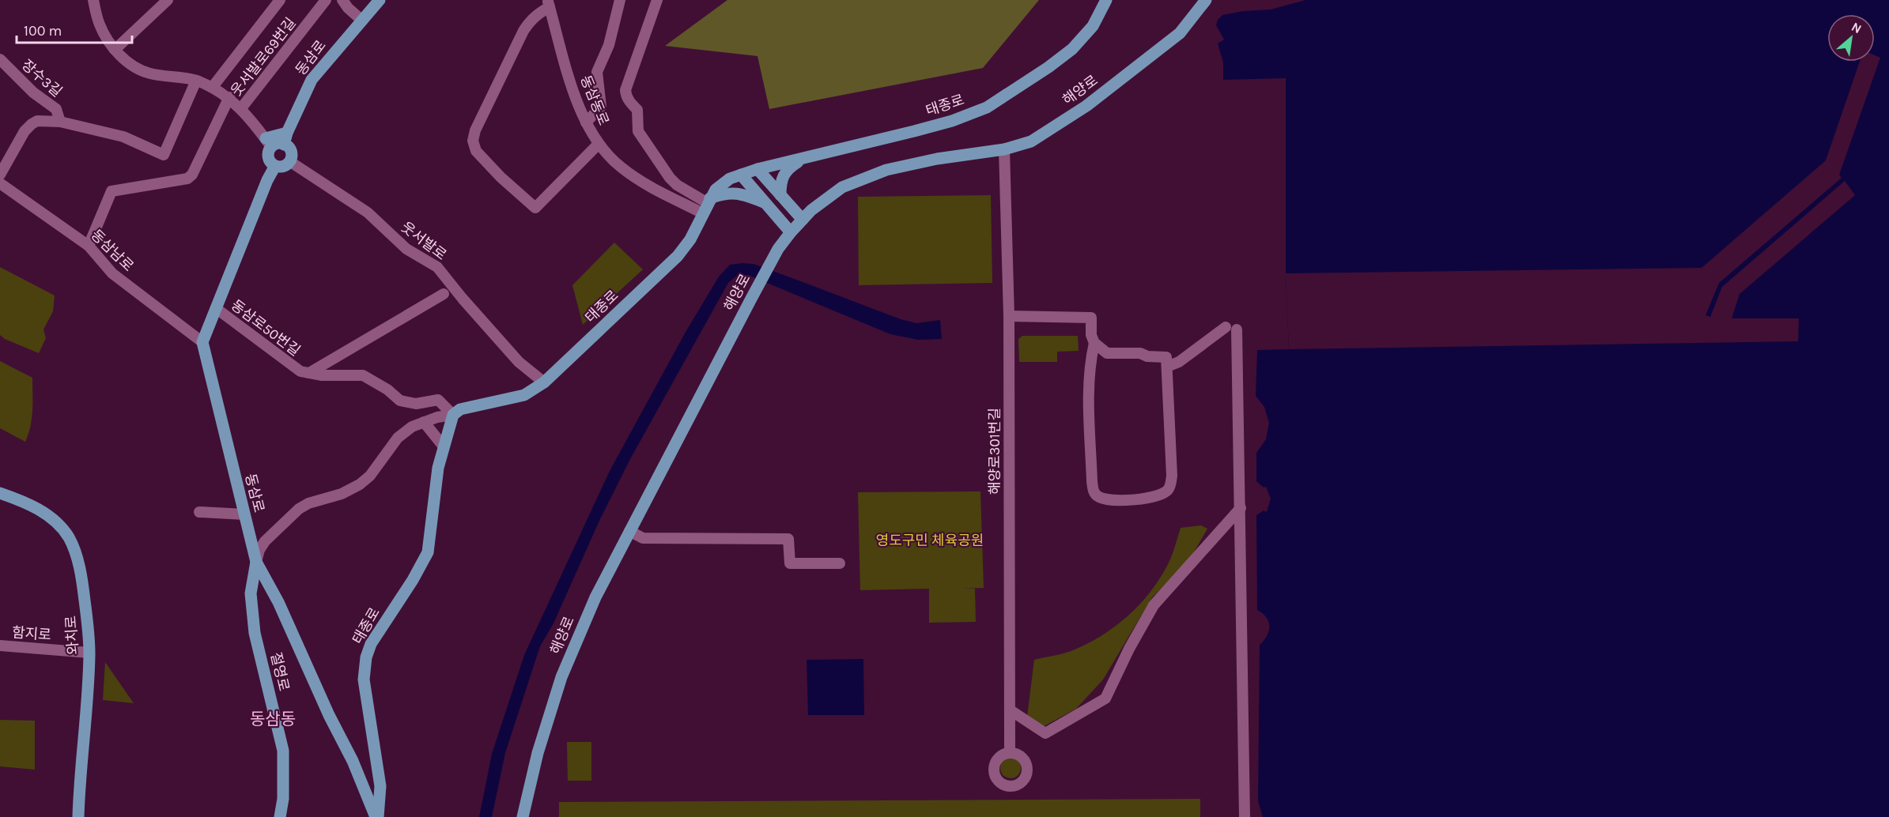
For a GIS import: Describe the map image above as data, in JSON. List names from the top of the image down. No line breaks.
{"streets":{"main road":["동삼로","해양로","태종로","와치로","절영로"],"street":["웃서발로69번길","장수3길","동삼동로","웃서발로","동삼남로","동삼로50번길","해양로301번길","함지로"]},"crossings":[["동삼로","태종로"],["동삼로","웃서발로"],["동삼로","동삼남로"],["동삼로","절영로"],["해양로","해양로301번길"],["동삼동로","태종로"],["태종로","웃서발로"],["태종로","동삼로50번길"],["함지로","와치로"]],"districts":["동삼동"],"parks":["영도구민 체육공원"],"scale_bar":"100 m","north":"top right"}
